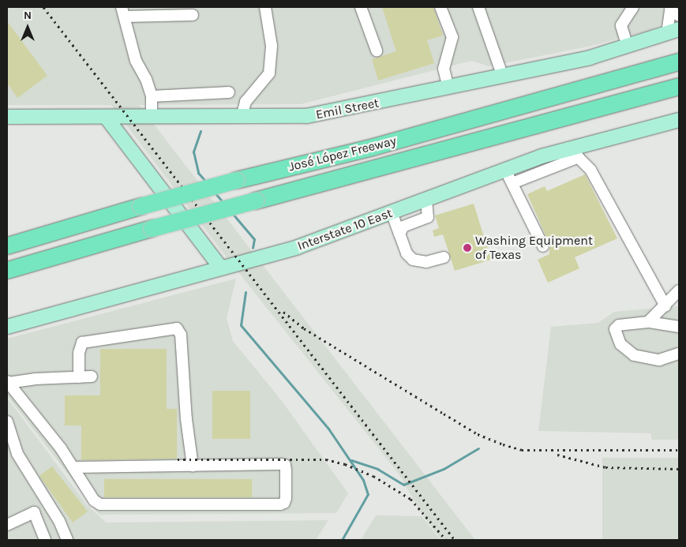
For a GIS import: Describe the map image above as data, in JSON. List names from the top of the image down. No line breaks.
{"streets":{"highway":["José López Freeway"],"main road":["Emil Street","Interstate 10 East"]},"places":["Washing Equipment of Texas"],"north":"top"}
